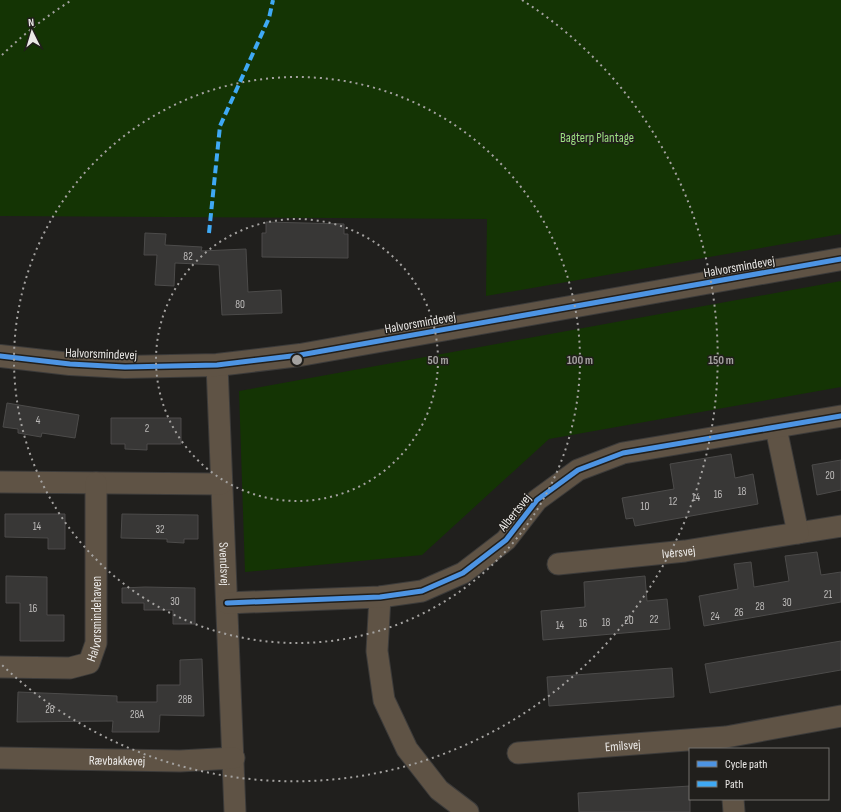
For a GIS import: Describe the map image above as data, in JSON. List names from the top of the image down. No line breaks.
{"streets":{"street":["Halvorsmindevej","Albertsvej","Iversvej","Svendsvej","Halvorsmindehaven","Emilsvej","Rævbakkevej"]},"crossings":[["Halvorsmindevej","Svendsvej"],["Albertsvej","Svendsvej"],["Svendsvej","Rævbakkevej"]],"parks":["Bagterp Plantage"],"house_numbers":["82","80","4","2","20","18","16","14","12","10","14","32","21","30","30","28","16","26","24","22","20","18","16","14","28B","26","28A"],"legend":["Cycle path","Path"],"north":"top","rings":["50 m","100 m","150 m"]}
